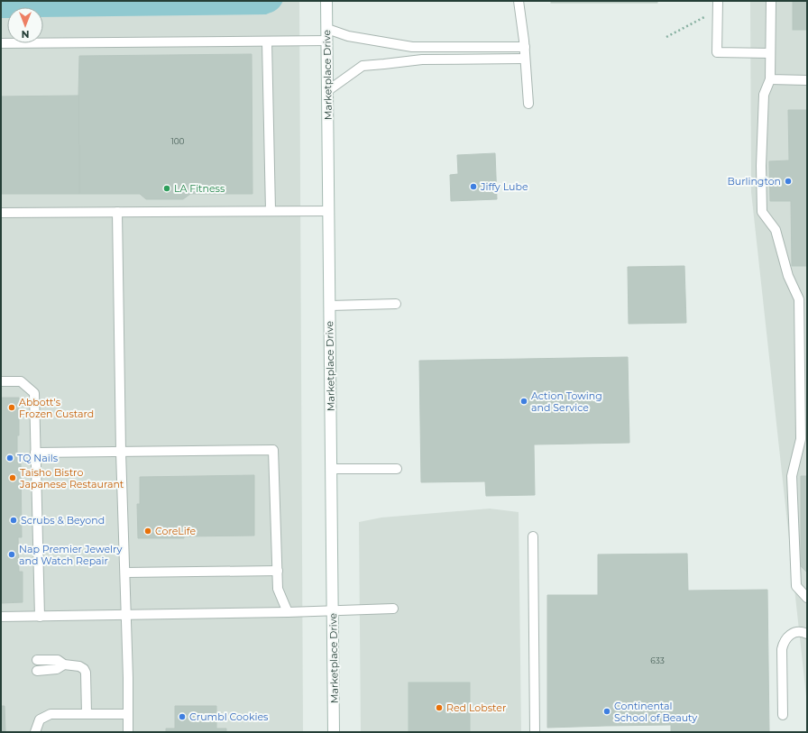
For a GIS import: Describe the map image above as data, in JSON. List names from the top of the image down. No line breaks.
{"streets":{"street":["Marketplace Drive"]},"places":["Burlington","Jiffy Lube","LA Fitness","Action Towing and Service","Abbott's Frozen Custard","TQ Nails","Taisho Bistro Japanese Restaurant","Scrubs & Beyond","CoreLife","Nap Premier Jewelry and Watch Repair","Red Lobster","Continental School of Beauty","Crumbl Cookies"],"house_numbers":["100","633"],"north":"bottom"}
